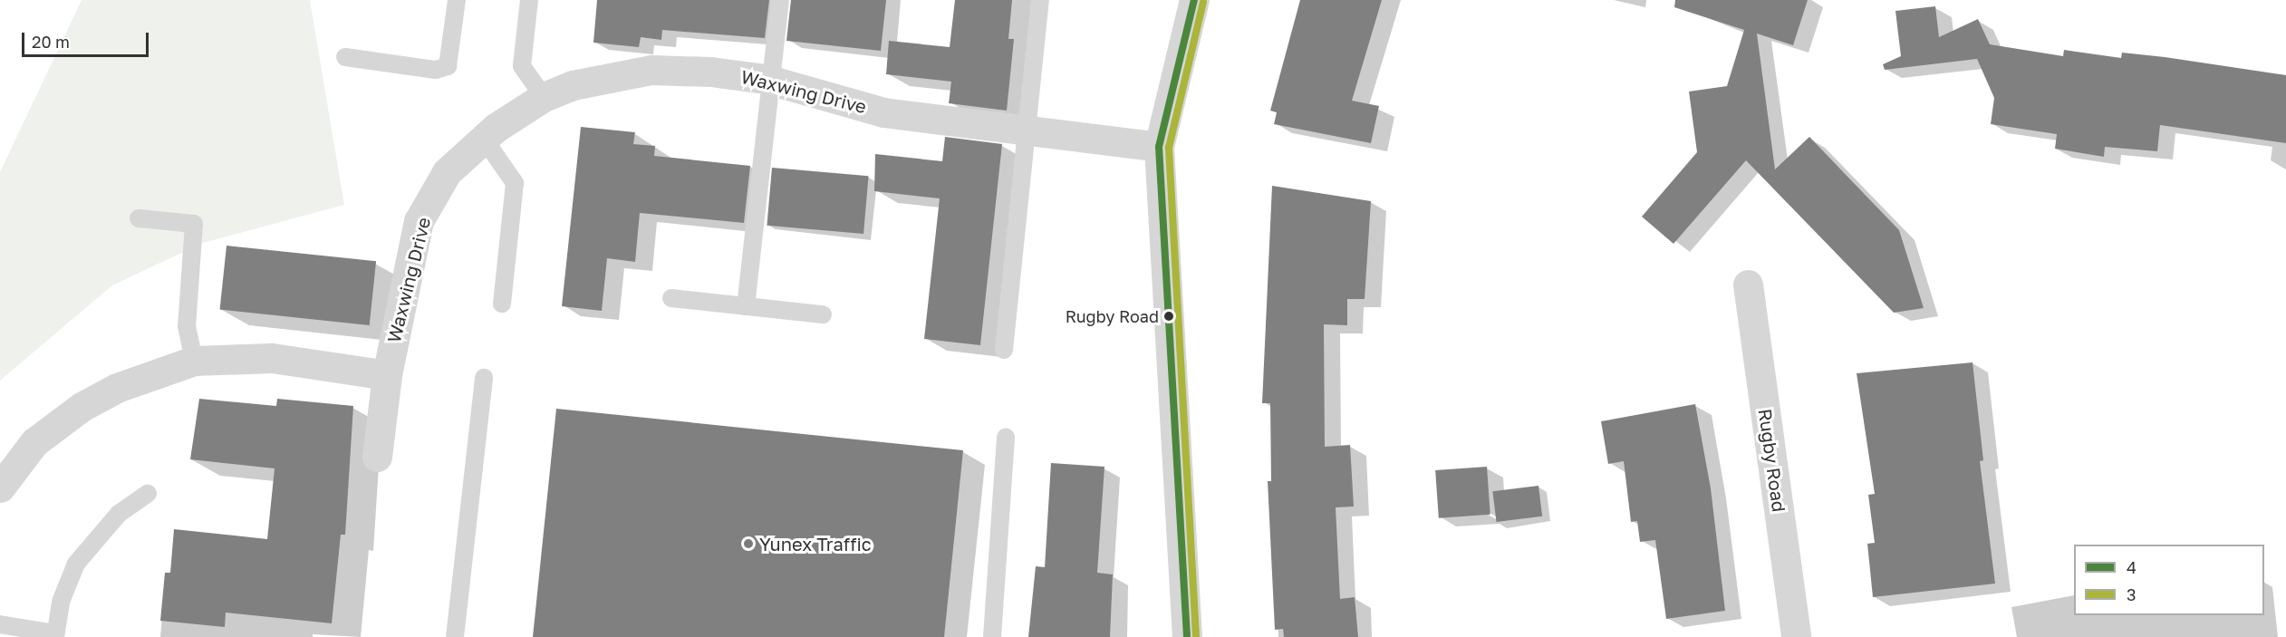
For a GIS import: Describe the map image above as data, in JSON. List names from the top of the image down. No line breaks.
{"streets":{"street":["Waxwing Drive","Rugby Road"]},"places":["Rugby Road","Yunex Traffic"],"lines":["transit line 4","transit line 3"],"legend":["4","3"],"scale_bar":"20 m"}
